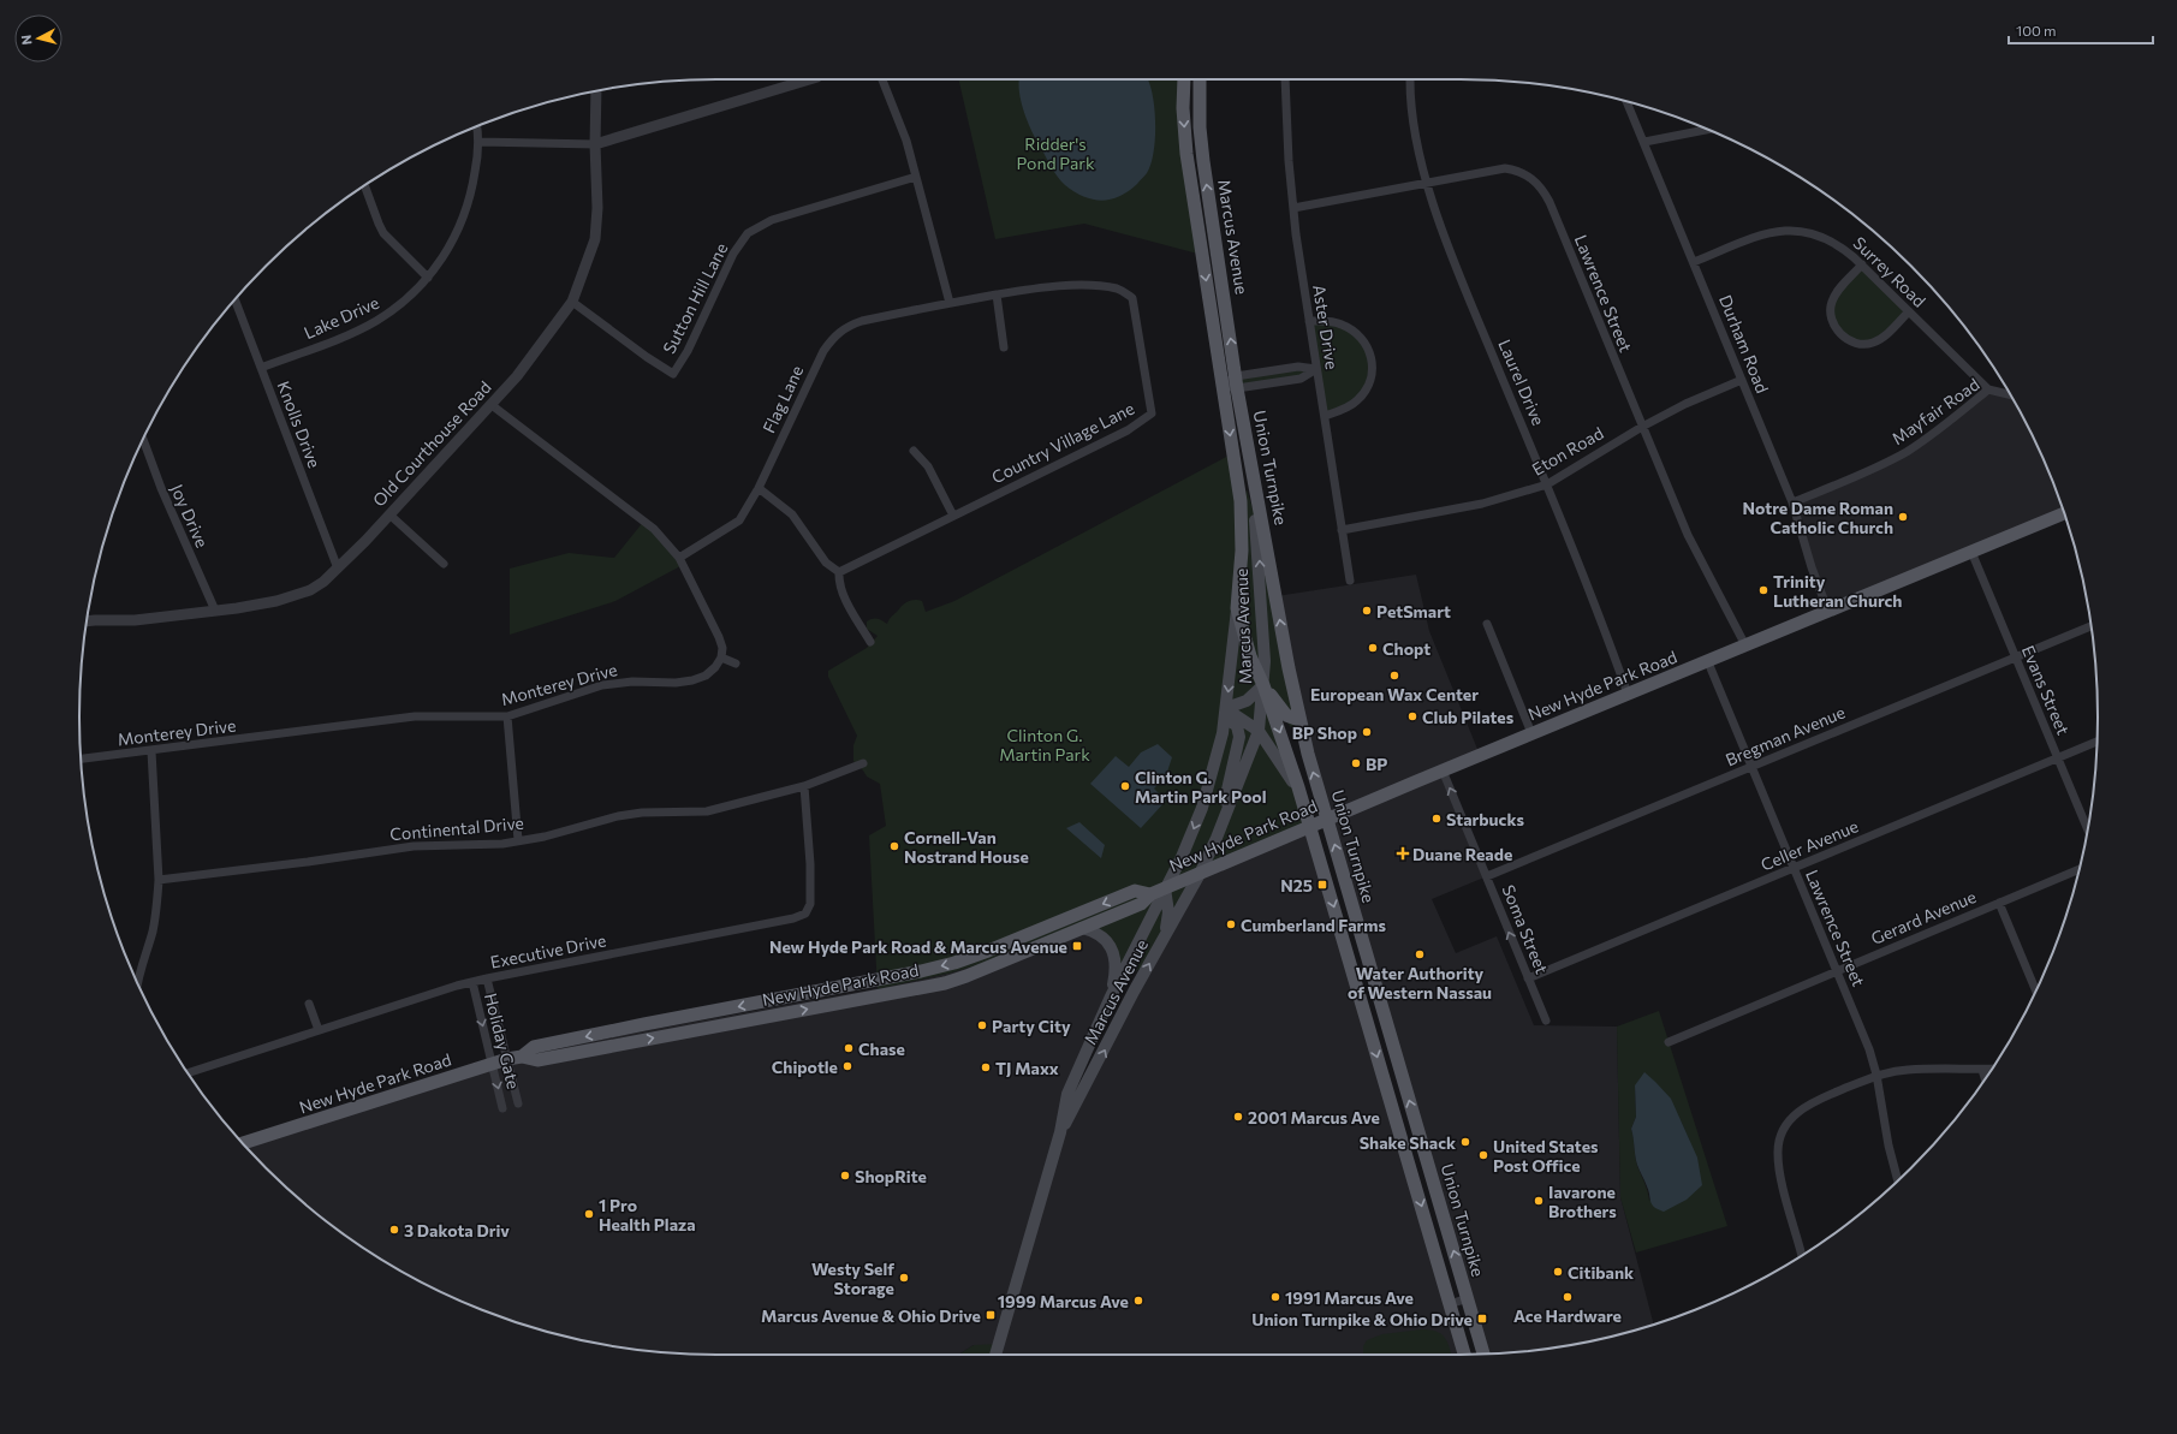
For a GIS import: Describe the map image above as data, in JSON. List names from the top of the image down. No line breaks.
{"streets":{"main road":["Marcus Avenue","Union Turnpike","New Hyde Park Road"],"street":["Surrey Road","Lawrence Street","Sutton Hill Lane","Lake Drive","Aster Drive","Durham Road","Laurel Drive","Flag Lane","Mayfair Road","Knolls Drive","Country Village Lane","Old Courthouse Road","Eton Road","Joy Drive","Monterey Drive","Evans Street","Bregman Avenue","Continental Drive","Celler Avenue","Gerard Avenue","Soma Street","Executive Drive","Holiday Gate"]},"crossings":[["Marcus Avenue","Union Turnpike"],["Marcus Avenue","New Hyde Park Road"],["Surrey Road","Durham Road"],["Surrey Road","Mayfair Road"],["Lawrence Street","Aster Drive"],["Lawrence Street","Laurel Drive"],["Lawrence Street","Eton Road"],["Lawrence Street","New Hyde Park Road"],["Lawrence Street","Bregman Avenue"],["Lawrence Street","Celler Avenue"],["Lawrence Street","Gerard Avenue"],["Sutton Hill Lane","Old Courthouse Road"],["Lake Drive","Knolls Drive"],["Aster Drive","Eton Road"],["Durham Road","Mayfair Road"],["Durham Road","Eton Road"],["Durham Road","New Hyde Park Road"],["Laurel Drive","Eton Road"],["Laurel Drive","New Hyde Park Road"],["Flag Lane","Country Village Lane"],["Knolls Drive","Old Courthouse Road"],["Old Courthouse Road","Joy Drive"],["Union Turnpike","New Hyde Park Road"],["New Hyde Park Road","Evans Street"],["New Hyde Park Road","Soma Street"],["New Hyde Park Road","Holiday Gate"],["Evans Street","Bregman Avenue"],["Evans Street","Celler Avenue"],["Bregman Avenue","Soma Street"],["Continental Drive","Executive Drive"],["Celler Avenue","Soma Street"],["Executive Drive","Holiday Gate"]],"one_way":["Soma Street"],"parks":["Ridder's Pond Park","Clinton G. Martin Park"],"places":{"other":["Notre Dame Roman Catholic Church","Trinity Lutheran Church","PetSmart","Chopt","European Wax Center","Club Pilates","BP Shop","BP","Clinton G. Martin Park Pool","Starbucks","Cornell-Van Nostrand House","Cumberland Farms","Water Authority of Western Nassau","Party City","Chase","Chipotle","TJ Maxx","2001 Marcus Ave","Shake Shack","United States Post Office","ShopRite","Iavarone Brothers","1 Pro Health Plaza","3 Dakota Driv","Citibank","Westy Self Storage","1991 Marcus Ave","Ace Hardware","1999 Marcus Ave"],"health":["Duane Reade"],"transit":["N25","New Hyde Park Road & Marcus Avenue","Marcus Avenue & Ohio Drive","Union Turnpike & Ohio Drive"]},"scale_bar":"100 m","north":"left"}
